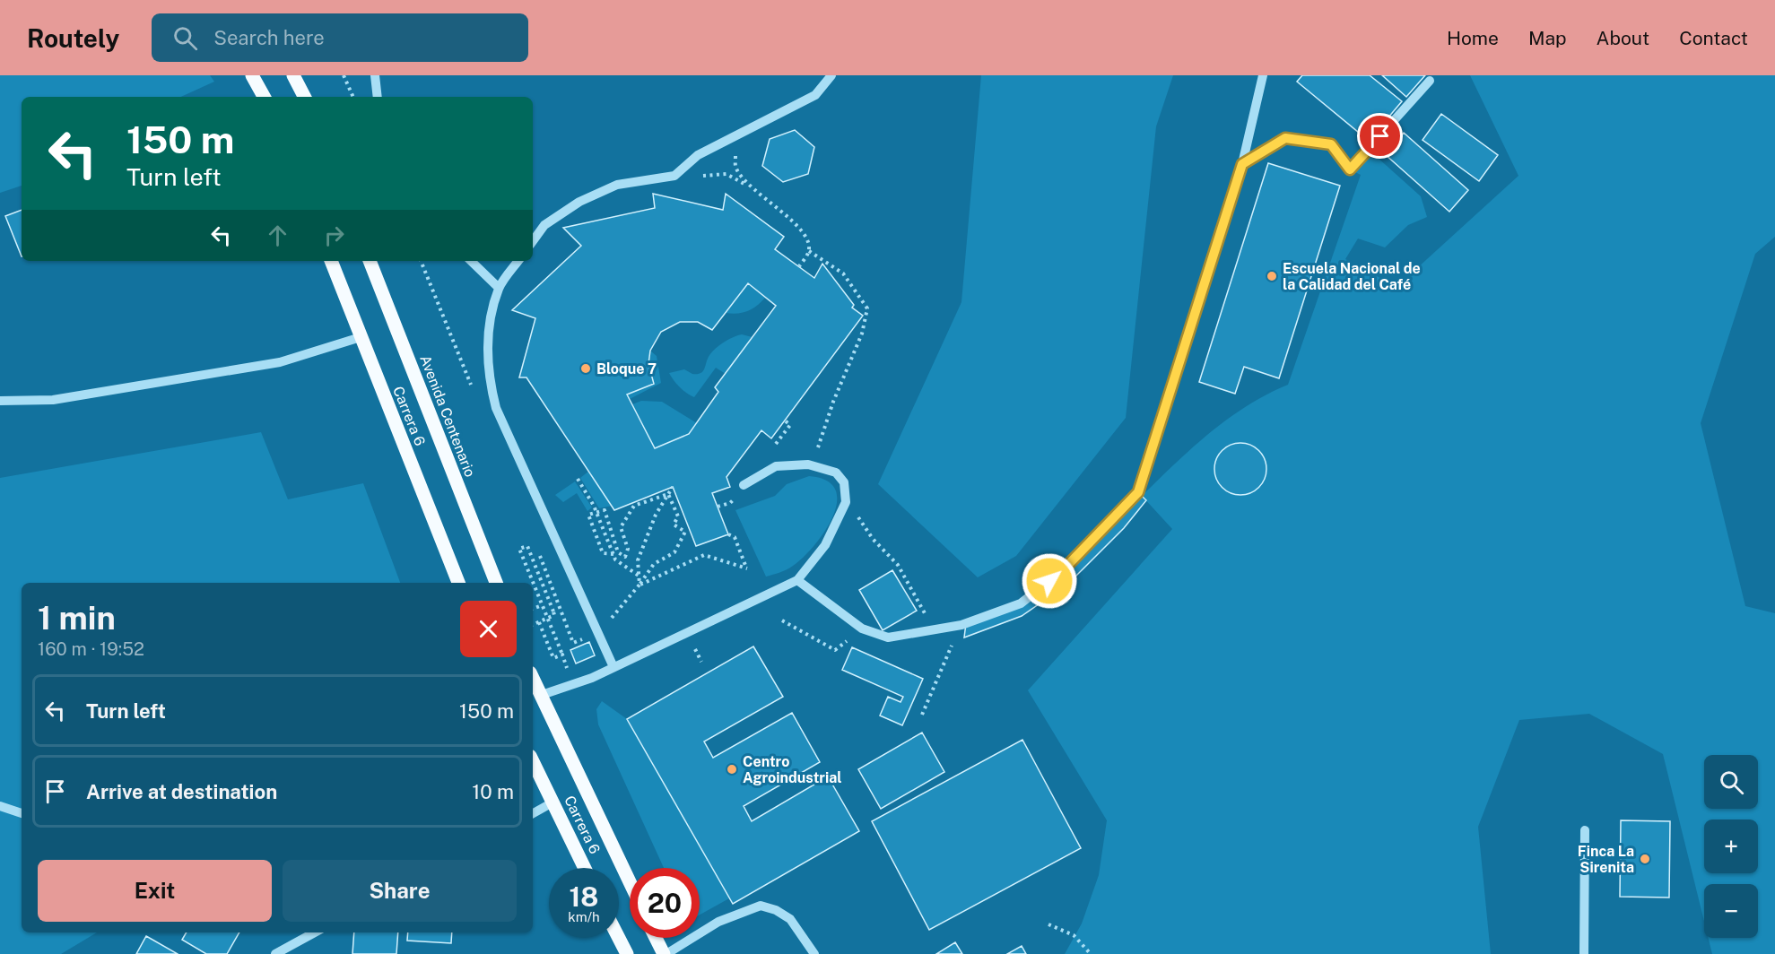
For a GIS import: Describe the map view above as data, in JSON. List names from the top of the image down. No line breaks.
{"streets":{"main road":["Carrera 6","Avenida Centenario"]},"places":["Escuela Nacional de la Calidad del Café","Bloque 7","Centro Agroindustrial","Finca La Sirenita"],"page":{"header":"Routely","search":"Search here","nav":["Home","Map","About","Contact"],"turn":["150 m","Turn left"],"heading":["1 min","160 m · 19:52"],"list":[{"name":"Turn left","value":"150 m"},{"name":"Arrive at destination","value":"10 m"}],"map_buttons":["+","−"],"buttons":["Exit","Share"],"speed":"18 km/h","limit":"20"}}
